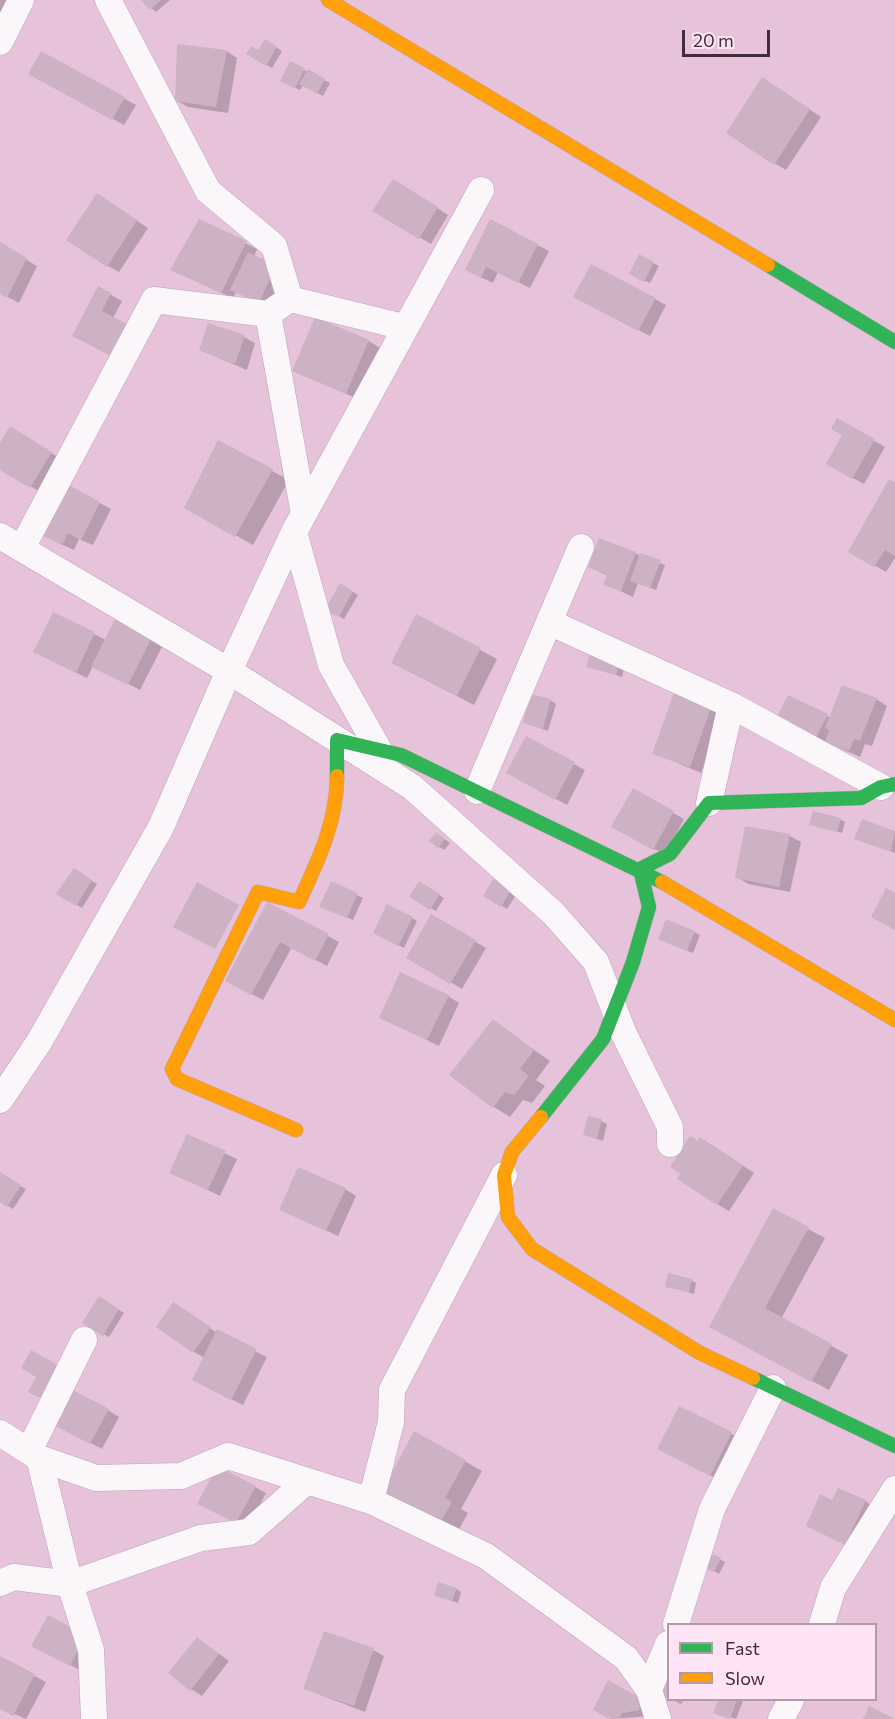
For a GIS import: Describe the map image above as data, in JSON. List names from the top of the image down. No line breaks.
{"legend":["Fast","Slow"],"scale_bar":"20 m"}
